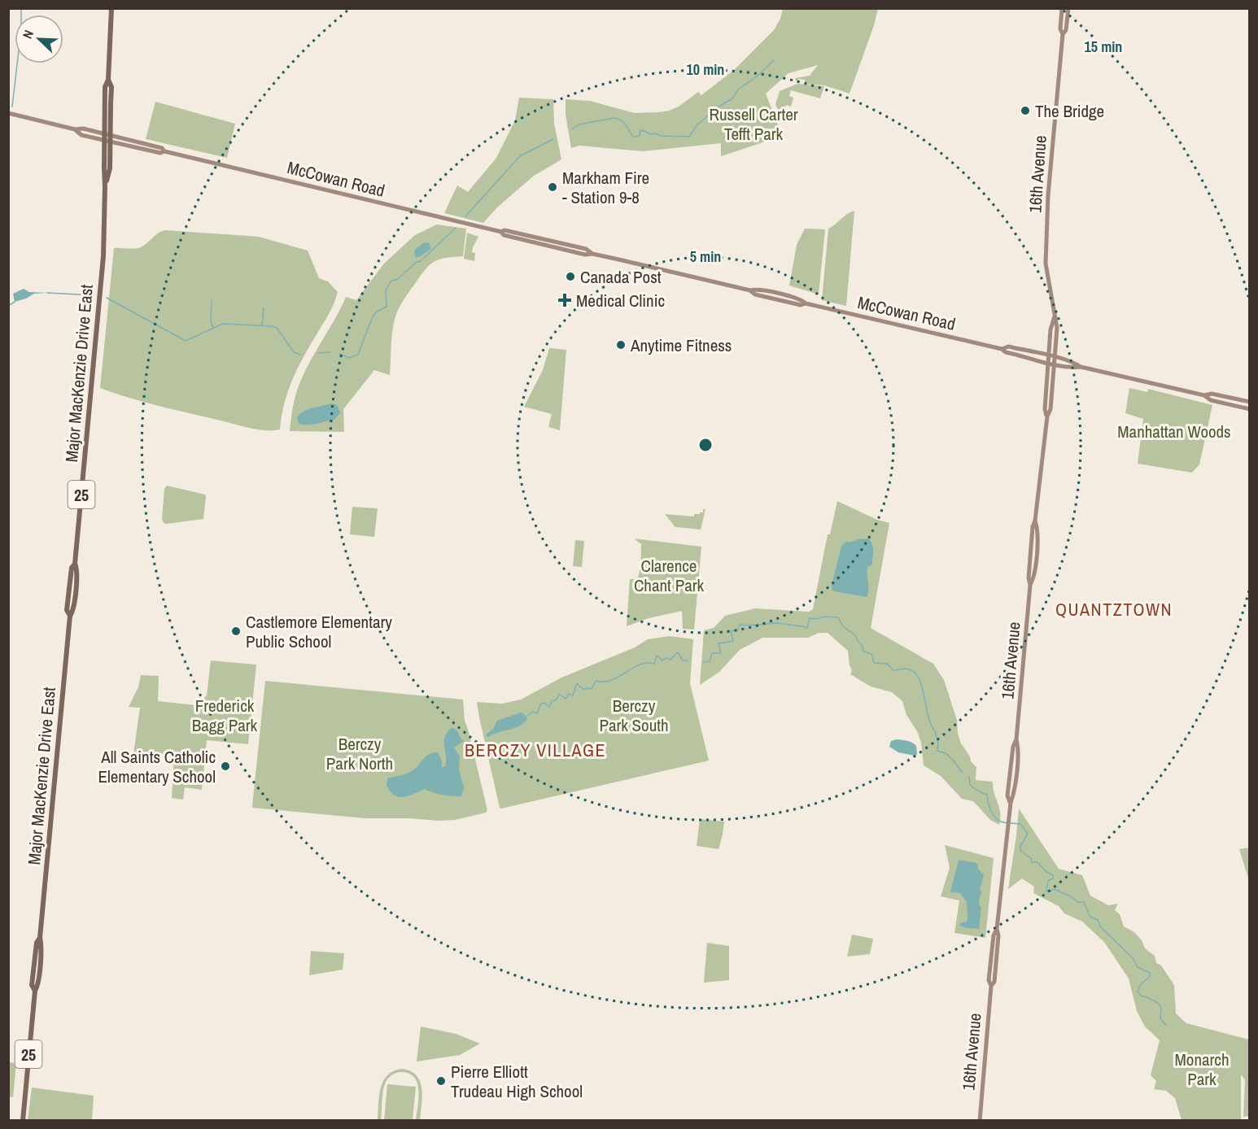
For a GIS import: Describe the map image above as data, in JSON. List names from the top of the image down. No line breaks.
{"streets":{"main road":["16th Avenue","McCowan Road","Major MacKenzie Drive East","25"]},"crossings":[["16th Avenue","McCowan Road"],["McCowan Road","Major MacKenzie Drive East"]],"districts":["QUANTZTOWN","BERCZY VILLAGE"],"parks":["Russell Carter Tefft Park","Manhattan Woods","Clarence Chant Park","Frederick Bagg Park","Berczy Park South","Berczy Park North","Monarch Park"],"places":{"other":["The Bridge","Markham Fire - Station 9-8","Canada Post","Anytime Fitness","Castlemore Elementary Public School","All Saints Catholic Elementary School","Pierre Elliott Trudeau High School"],"health":["Medical Clinic"]},"north":"top left","rings":["15 min","10 min","5 min"]}
